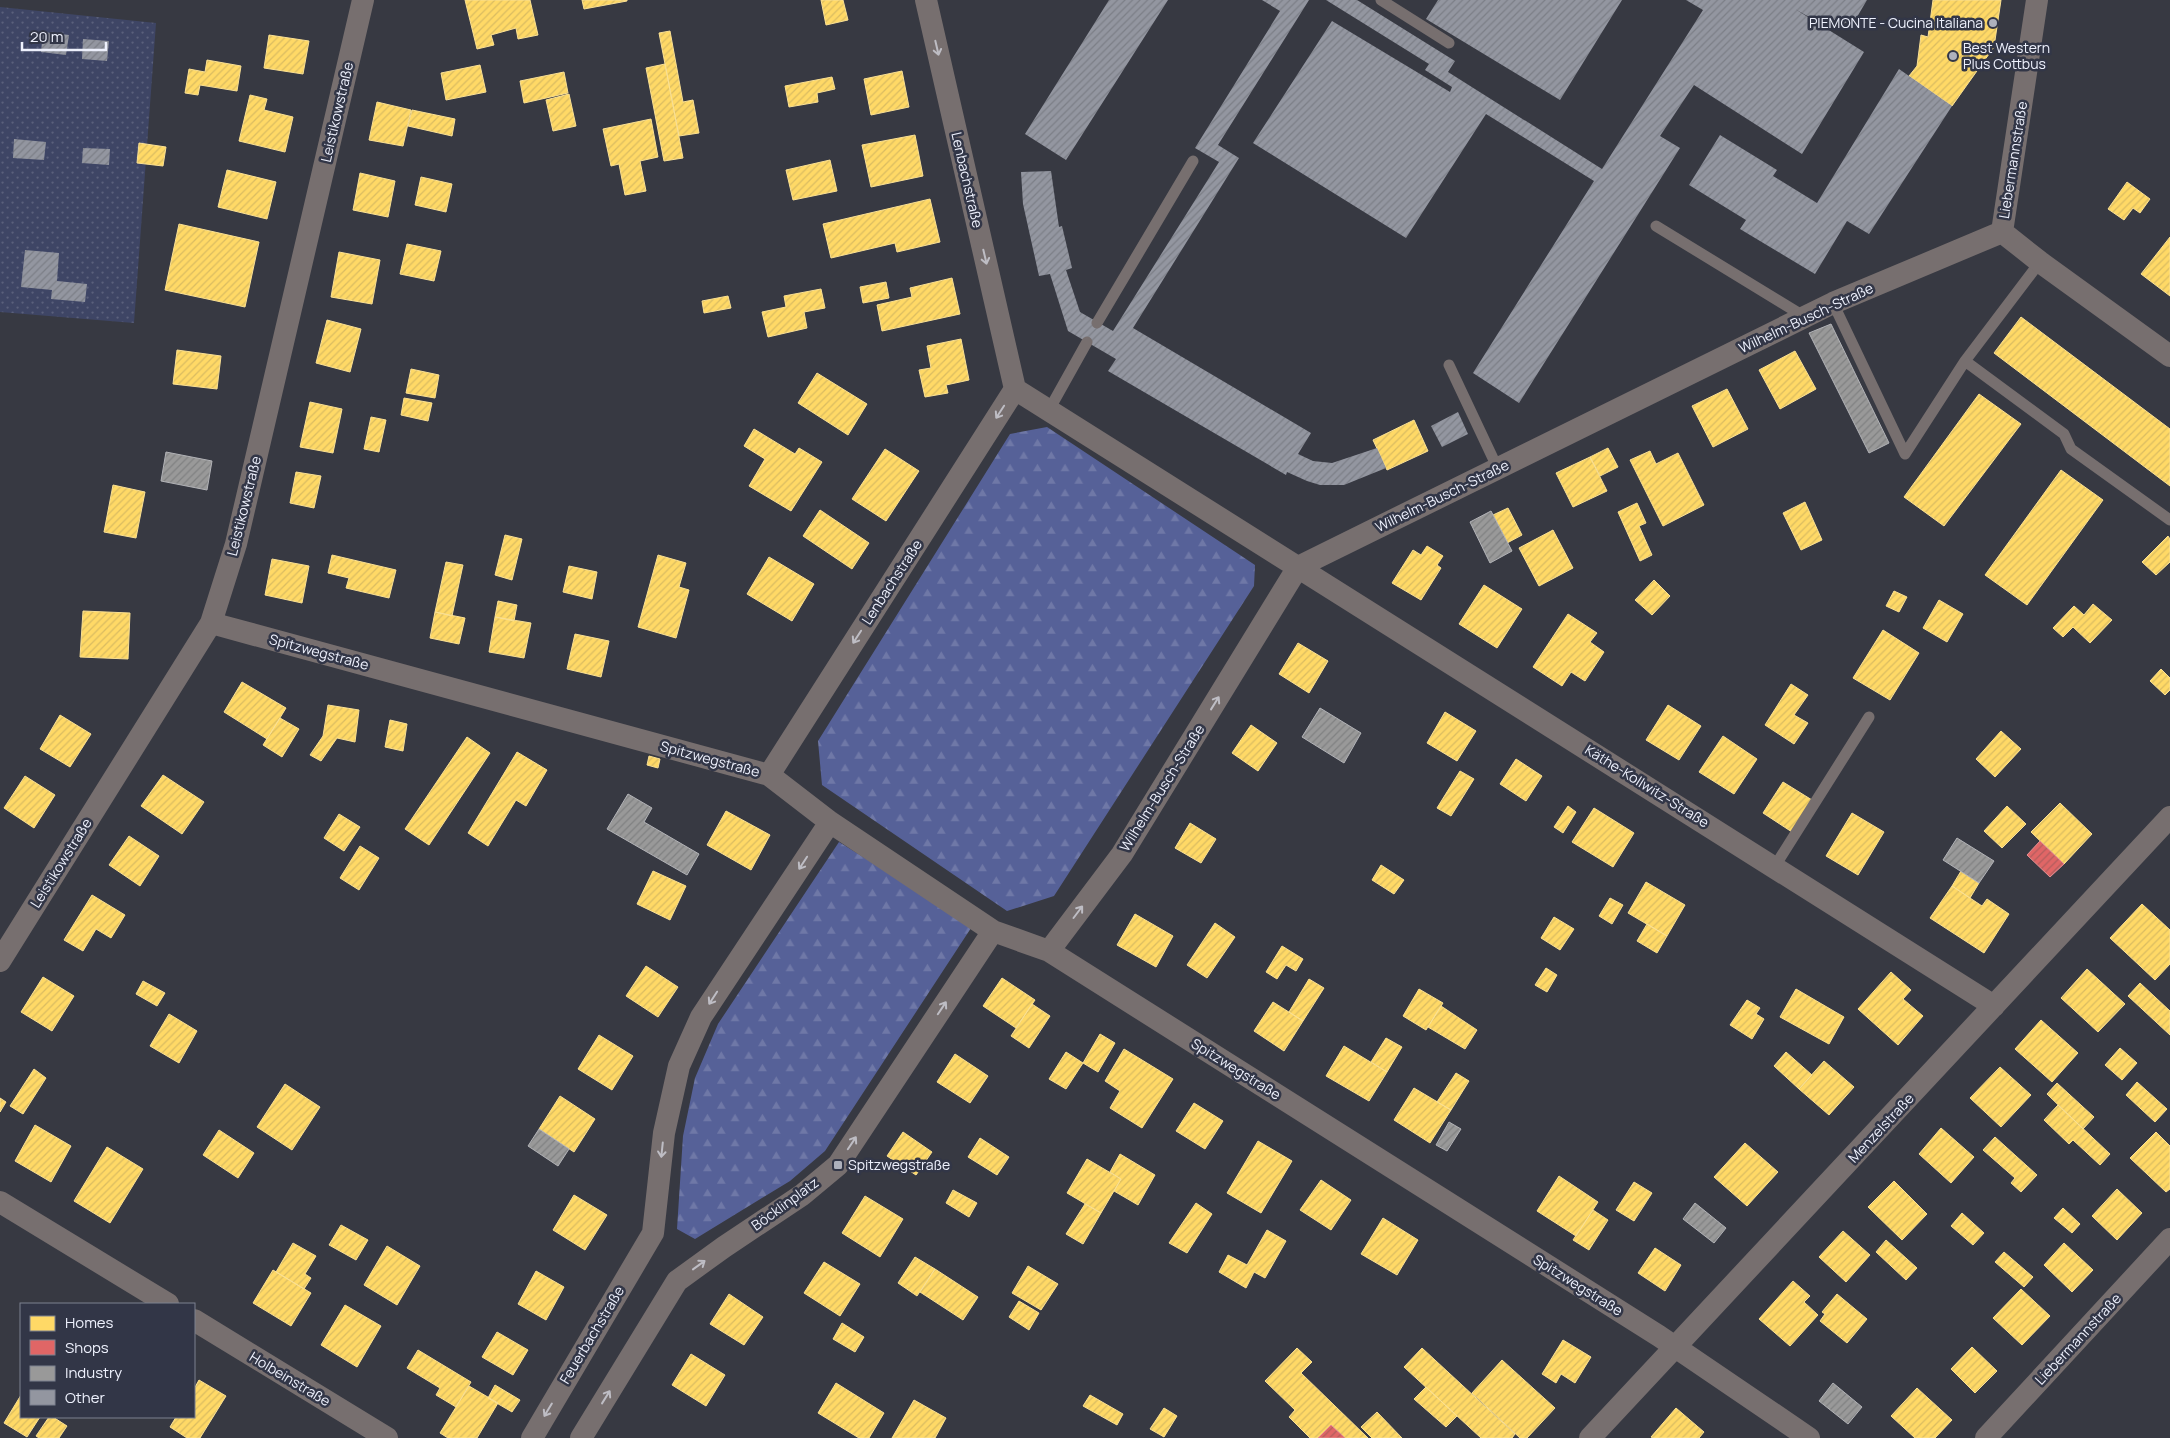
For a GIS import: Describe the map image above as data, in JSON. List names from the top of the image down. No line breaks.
{"streets":{"street":["Leistikowstraße","Liebermannstraße","Lenbachstraße","Wilhelm-Busch-Straße","Spitzwegstraße","Käthe-Kollwitz-Straße","Menzelstraße","Böcklinplatz","Feuerbachstraße","Holbeinstraße"]},"crossings":[["Leistikowstraße","Spitzwegstraße"],["Liebermannstraße","Wilhelm-Busch-Straße"],["Lenbachstraße","Spitzwegstraße"],["Wilhelm-Busch-Straße","Spitzwegstraße"],["Wilhelm-Busch-Straße","Käthe-Kollwitz-Straße"],["Spitzwegstraße","Menzelstraße"],["Spitzwegstraße","Böcklinplatz"],["Spitzwegstraße","Feuerbachstraße"],["Käthe-Kollwitz-Straße","Menzelstraße"]],"one_way":["Lenbachstraße","Wilhelm-Busch-Straße","Böcklinplatz","Feuerbachstraße"],"places":{"other":["PIEMONTE - Cucina Italiana","Best Western Plus Cottbus"],"transit":["Spitzwegstraße"]},"legend":["Homes","Shops","Industry","Other"],"scale_bar":"20 m"}
